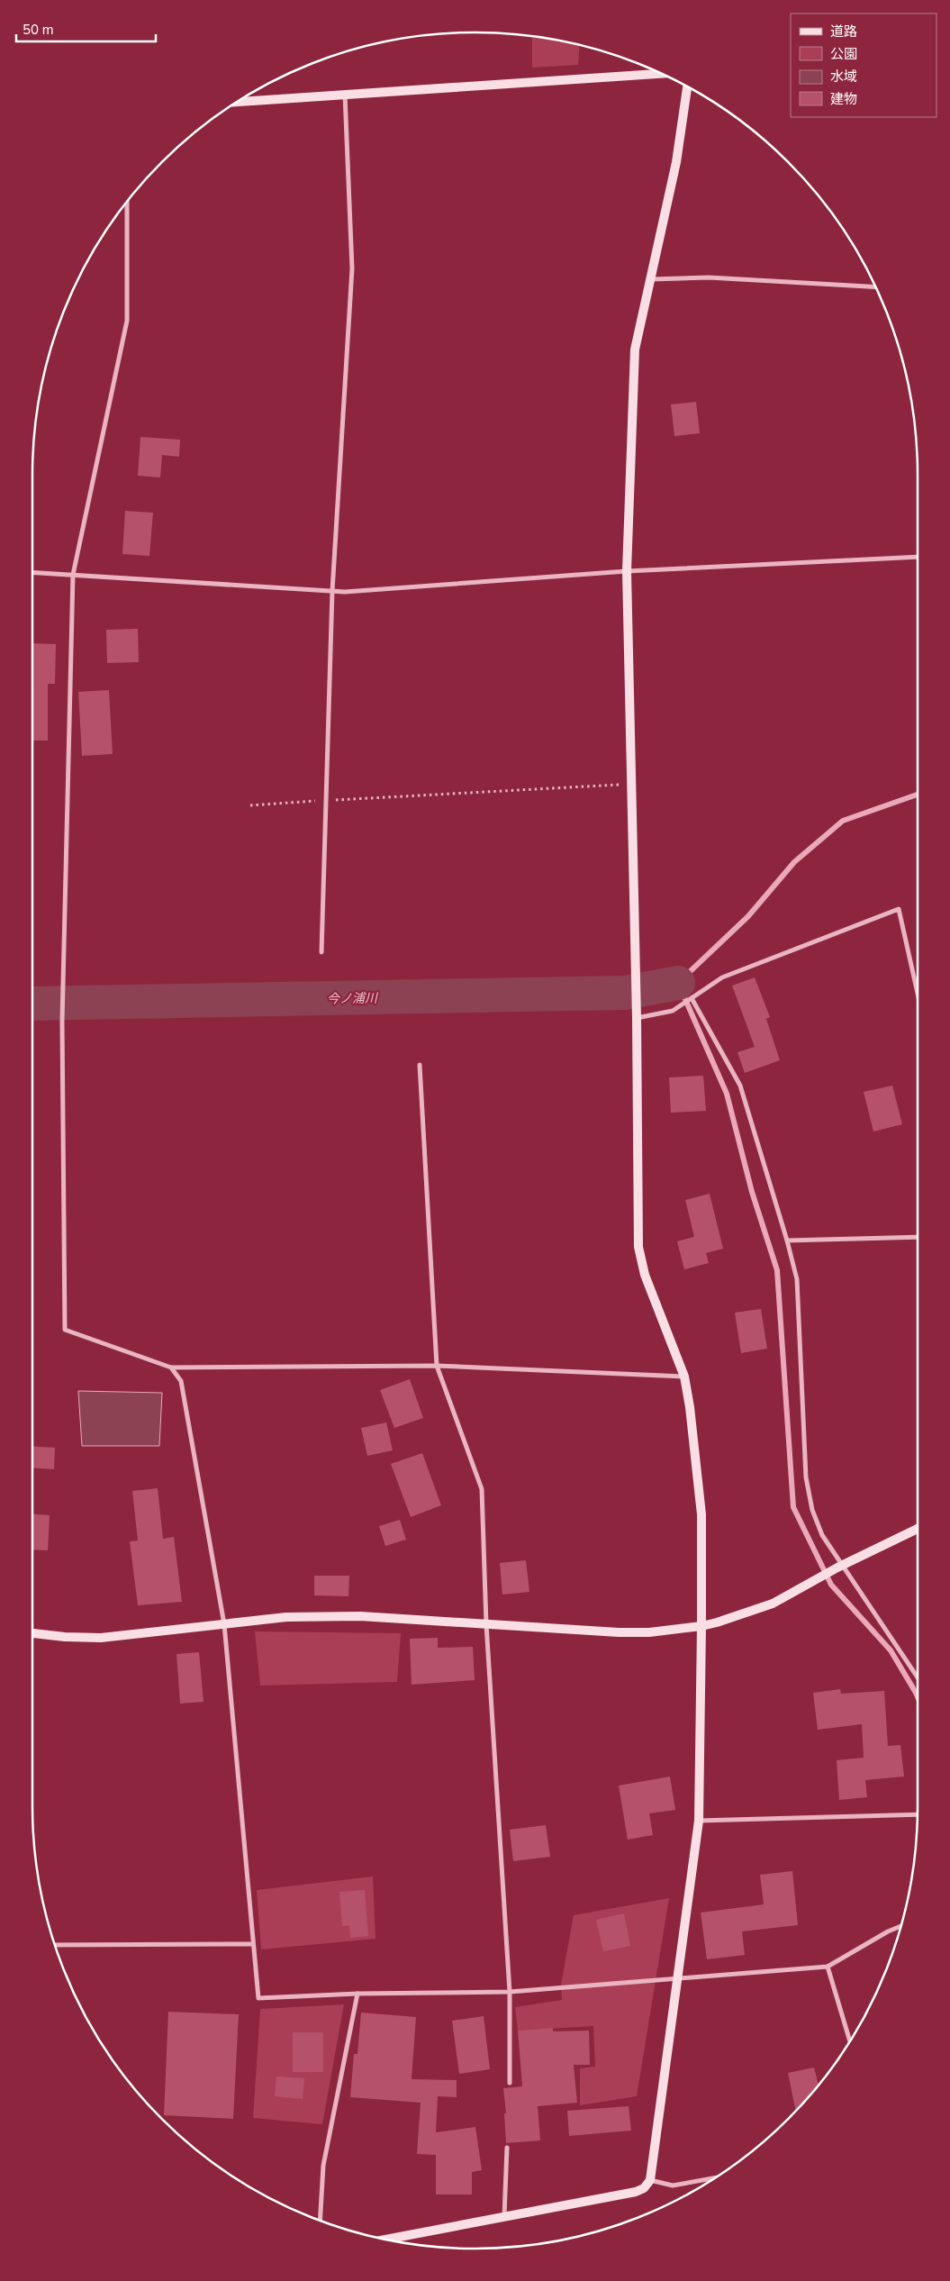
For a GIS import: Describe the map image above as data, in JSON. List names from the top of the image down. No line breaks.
{"water":["今ノ浦川"],"legend":["道路","公園","水域","建物"],"scale_bar":"50 m"}
